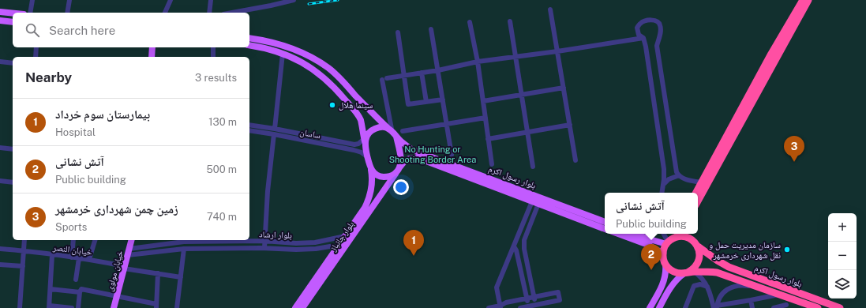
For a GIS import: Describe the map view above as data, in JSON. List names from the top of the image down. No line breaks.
{"streets":{"highway":["بلوار رسول اکرم"],"main road":["بلوار جانباز","خیابان مولوی"],"street":["ساسان","بلوار ارشاد","خیابان النصر"]},"crossings":[["ساسان","بلوار رسول اکرم"],["ساسان","بلوار جانباز"],["بلوار رسول اکرم","بلوار جانباز"],["بلوار ارشاد","بلوار جانباز"],["بلوار ارشاد","خیابان مولوی"],["خیابان النصر","خیابان مولوی"]],"parks":["No Hunting or Shooting Border Area"],"places":["سینما هلال","سازمان مدیریت حمل و نقل شهرداری خرمشهر"],"page":{"search":"Search here","heading":["Nearby","3 results"],"list":[{"mark":"1","name":"بیمارستان سوم خرداد","note":"Hospital","value":"130 m"},{"mark":"2","name":"آتش نشانی","note":"Public building","value":"500 m"},{"mark":"3","name":"زمین چمن شهرداری خرمشهر","note":"Sports","value":"740 m"}],"pins":["3","1","2"],"popup":["آتش نشانی","Public building"],"map_buttons":["+","−"]}}
